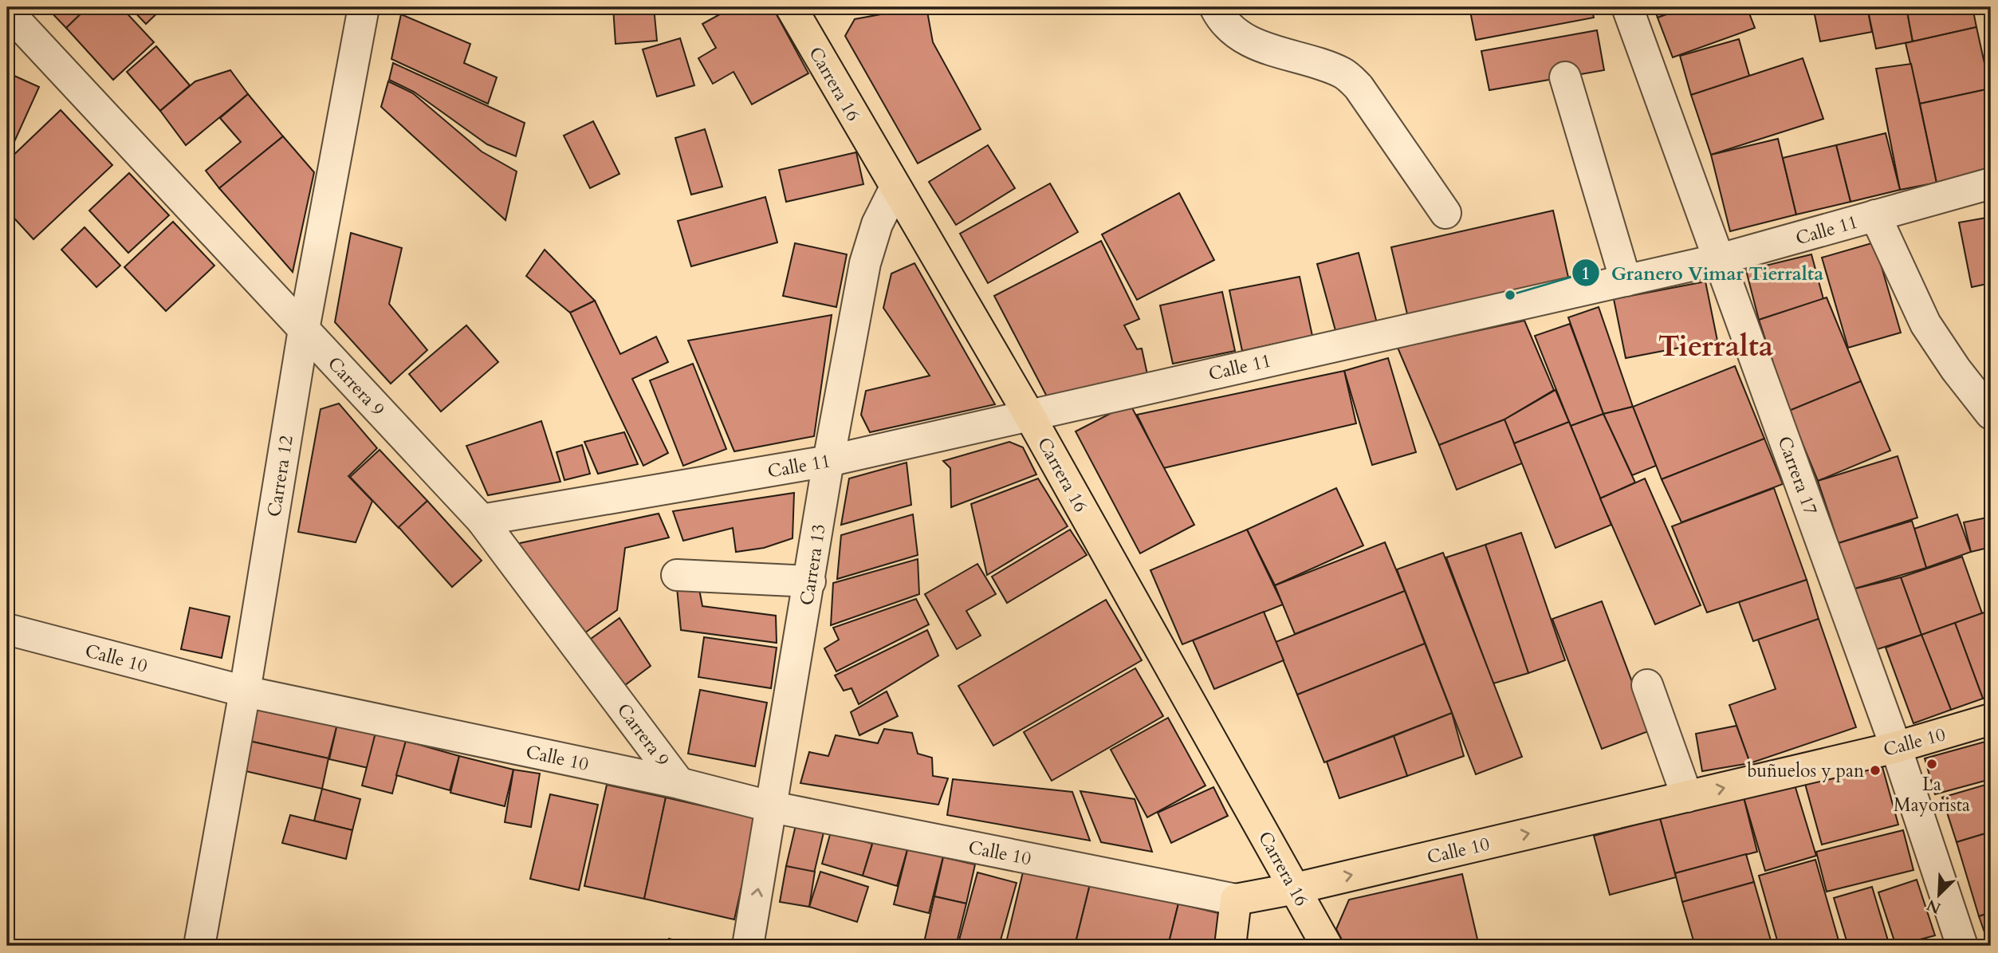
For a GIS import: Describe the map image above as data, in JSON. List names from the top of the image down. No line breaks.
{"streets":{"main road":["Carrera 16","Calle 10"],"street":["Calle 11","Carrera 9","Carrera 17","Carrera 12","Carrera 13"]},"crossings":[["Carrera 16","Calle 11"],["Carrera 16","Carrera 13"],["Carrera 16","Calle 10"],["Calle 11","Carrera 9"],["Calle 11","Carrera 17"],["Calle 11","Carrera 13"],["Carrera 9","Carrera 12"],["Carrera 9","Calle 10"],["Carrera 17","Calle 10"],["Carrera 12","Calle 10"],["Carrera 13","Calle 10"]],"districts":["Tierralta"],"places":["Granero Vimar Tierralta","La Mayorista","buñuelos y pan"],"north":"bottom left"}
